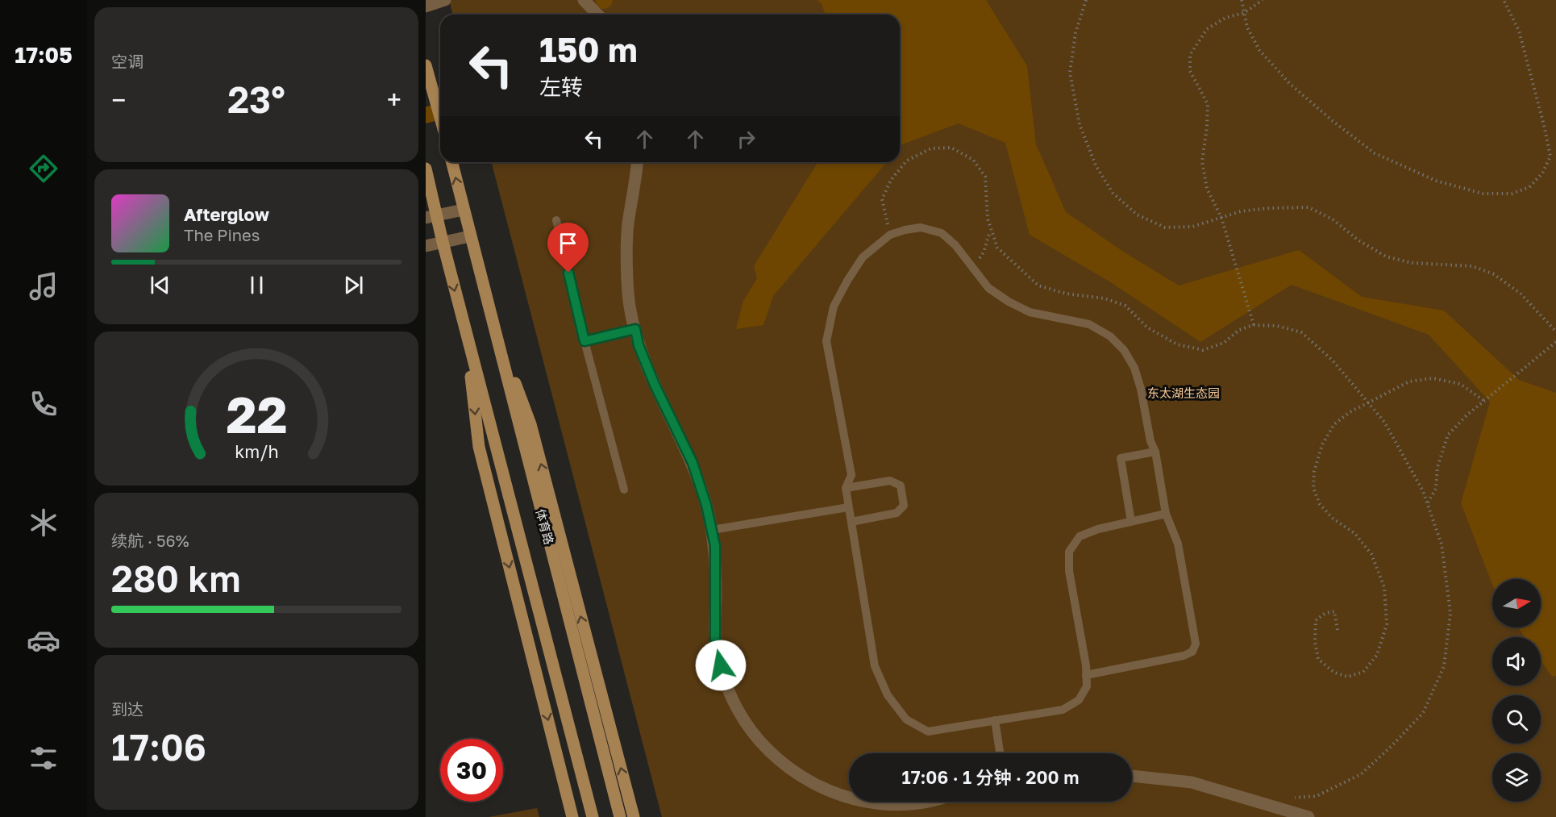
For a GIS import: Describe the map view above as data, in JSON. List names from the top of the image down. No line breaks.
{"streets":{"main road":["体育路"]},"parks":["东太湖生态园"],"north":"right","page":{"tabs":"17:05","tile":["空调",["续航 · 56%","280 km"],["到达","17:06"]],"turn":["150 m","左转"],"heat":["−","23°","+"],"song":["Afterglow","The Pines"],"limit":"30","trip":"17:06 · 1 分钟 · 200 m","gauge":["22","km/h"]}}
